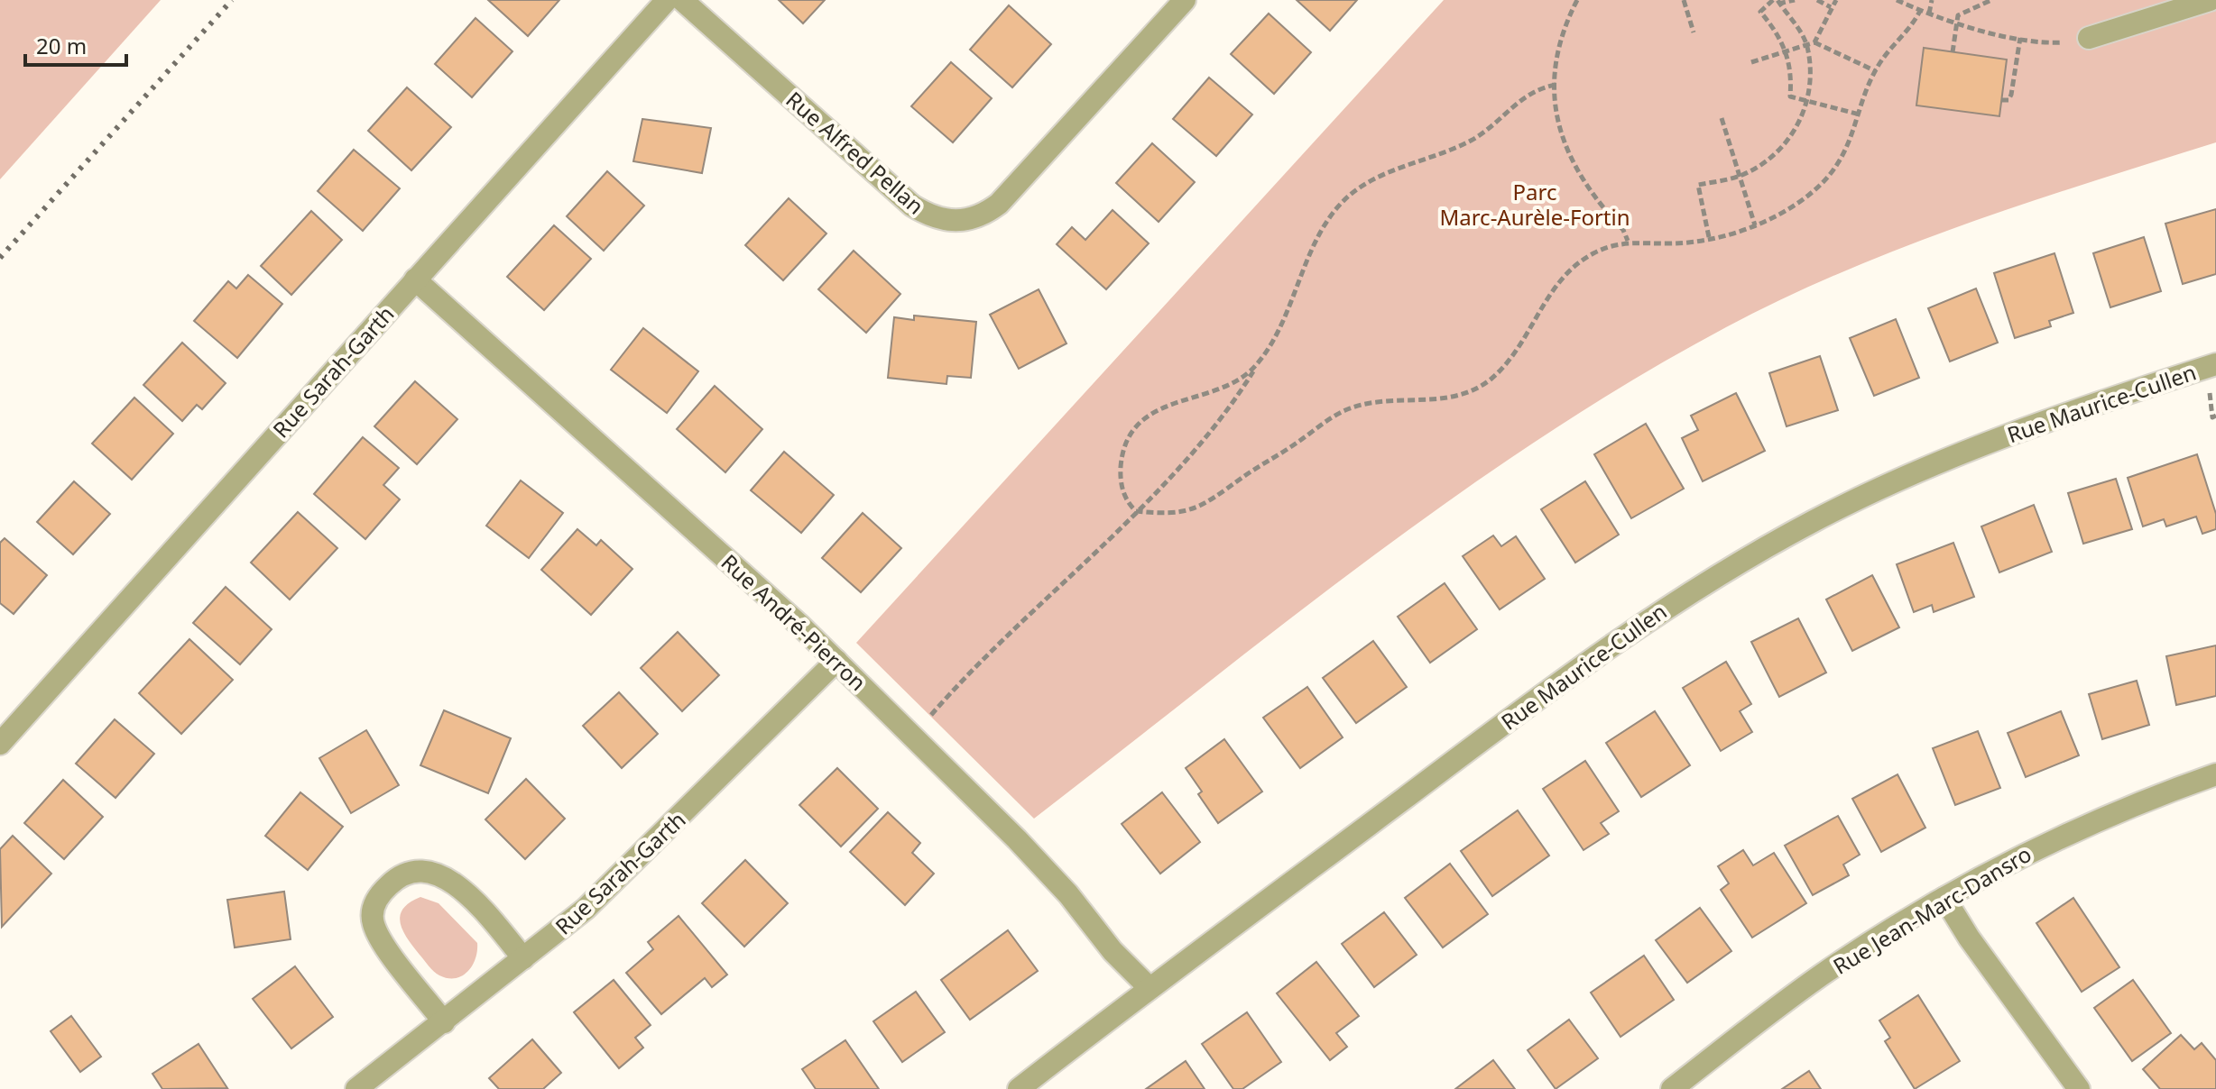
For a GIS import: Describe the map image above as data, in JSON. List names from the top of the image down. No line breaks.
{"streets":{"street":["Rue Alfred Pellan","Rue Sarah-Garth","Rue Maurice-Cullen","Rue André-Pierron","Rue Jean-Marc-Dansro"]},"crossings":[["Rue Sarah-Garth","Rue André-Pierron"],["Rue Maurice-Cullen","Rue André-Pierron"]],"parks":["Parc Marc-Aurèle-Fortin"],"scale_bar":"20 m"}
